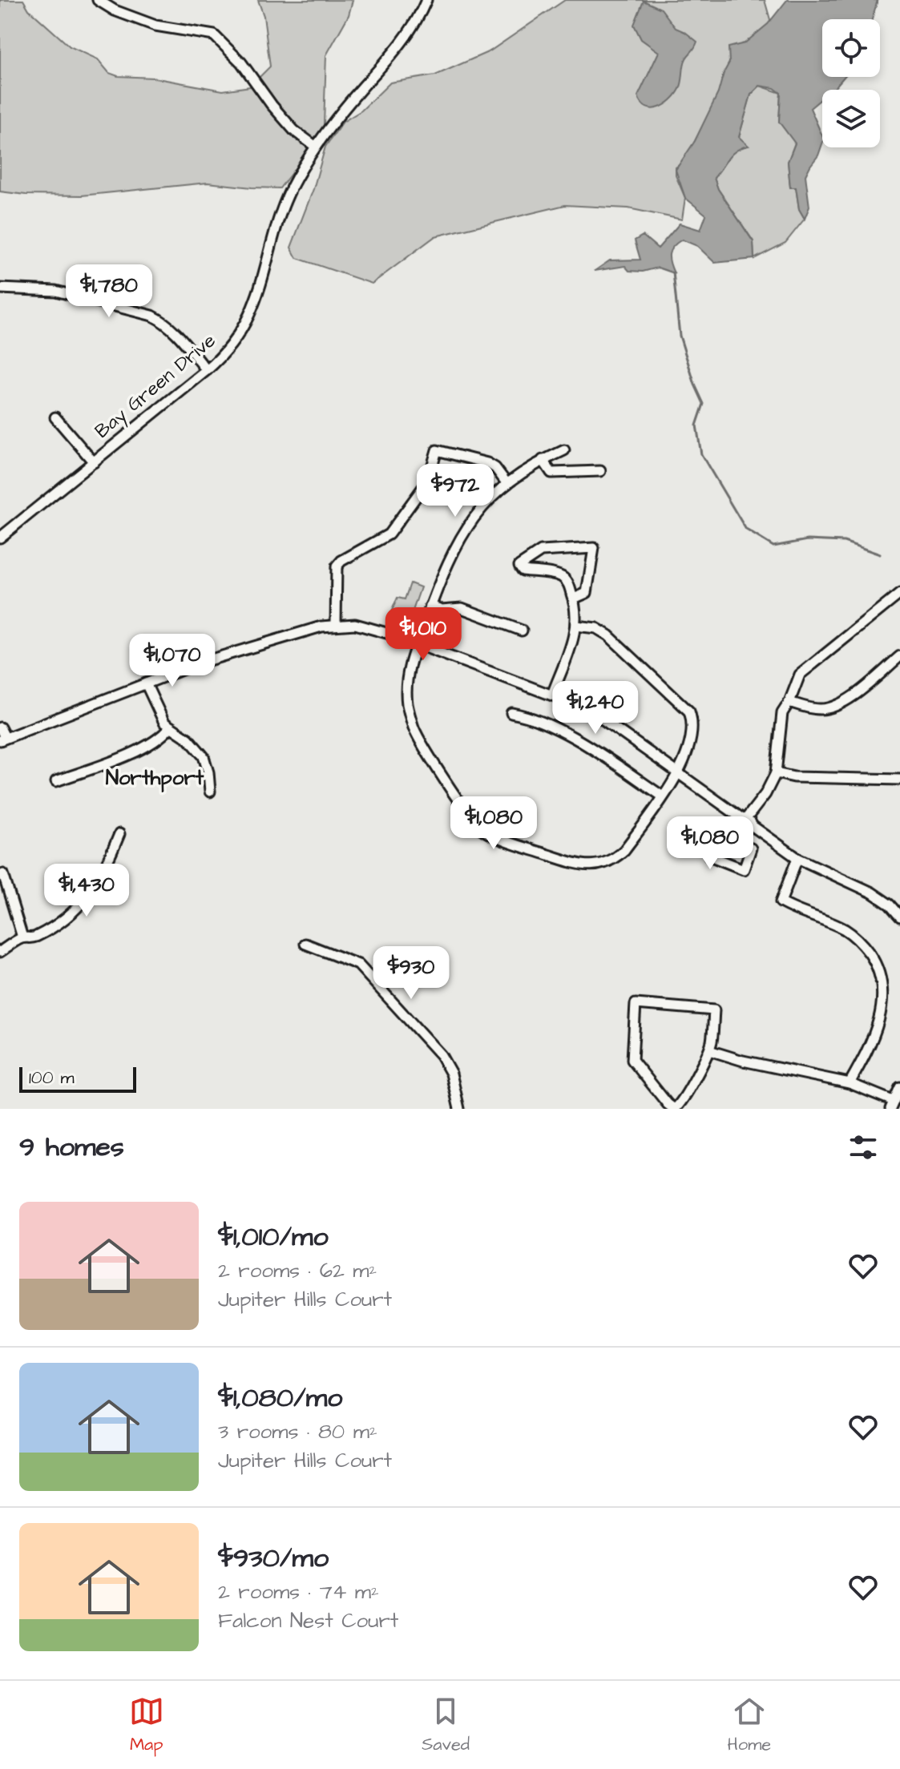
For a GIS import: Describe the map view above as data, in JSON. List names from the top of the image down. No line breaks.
{"streets":{"street":["Bay Green Drive"]},"districts":["Northport"],"scale_bar":"100 m","page":{"price":["$1,780","$972","$1,010","$1,070","$1,240","$1,080","$1,080","$1,430","$930"],"scale":"100 m","heading":"9 homes","list":[{"name":"$1,010/mo","note":"2 rooms · 62 m² · Jupiter Hills Court"},{"name":"$1,080/mo","note":"3 rooms · 80 m² · Jupiter Hills Court"},{"name":"$930/mo","note":"2 rooms · 74 m² · Falcon Nest Court"}],"tabs":["Map","Saved","Home"]}}
